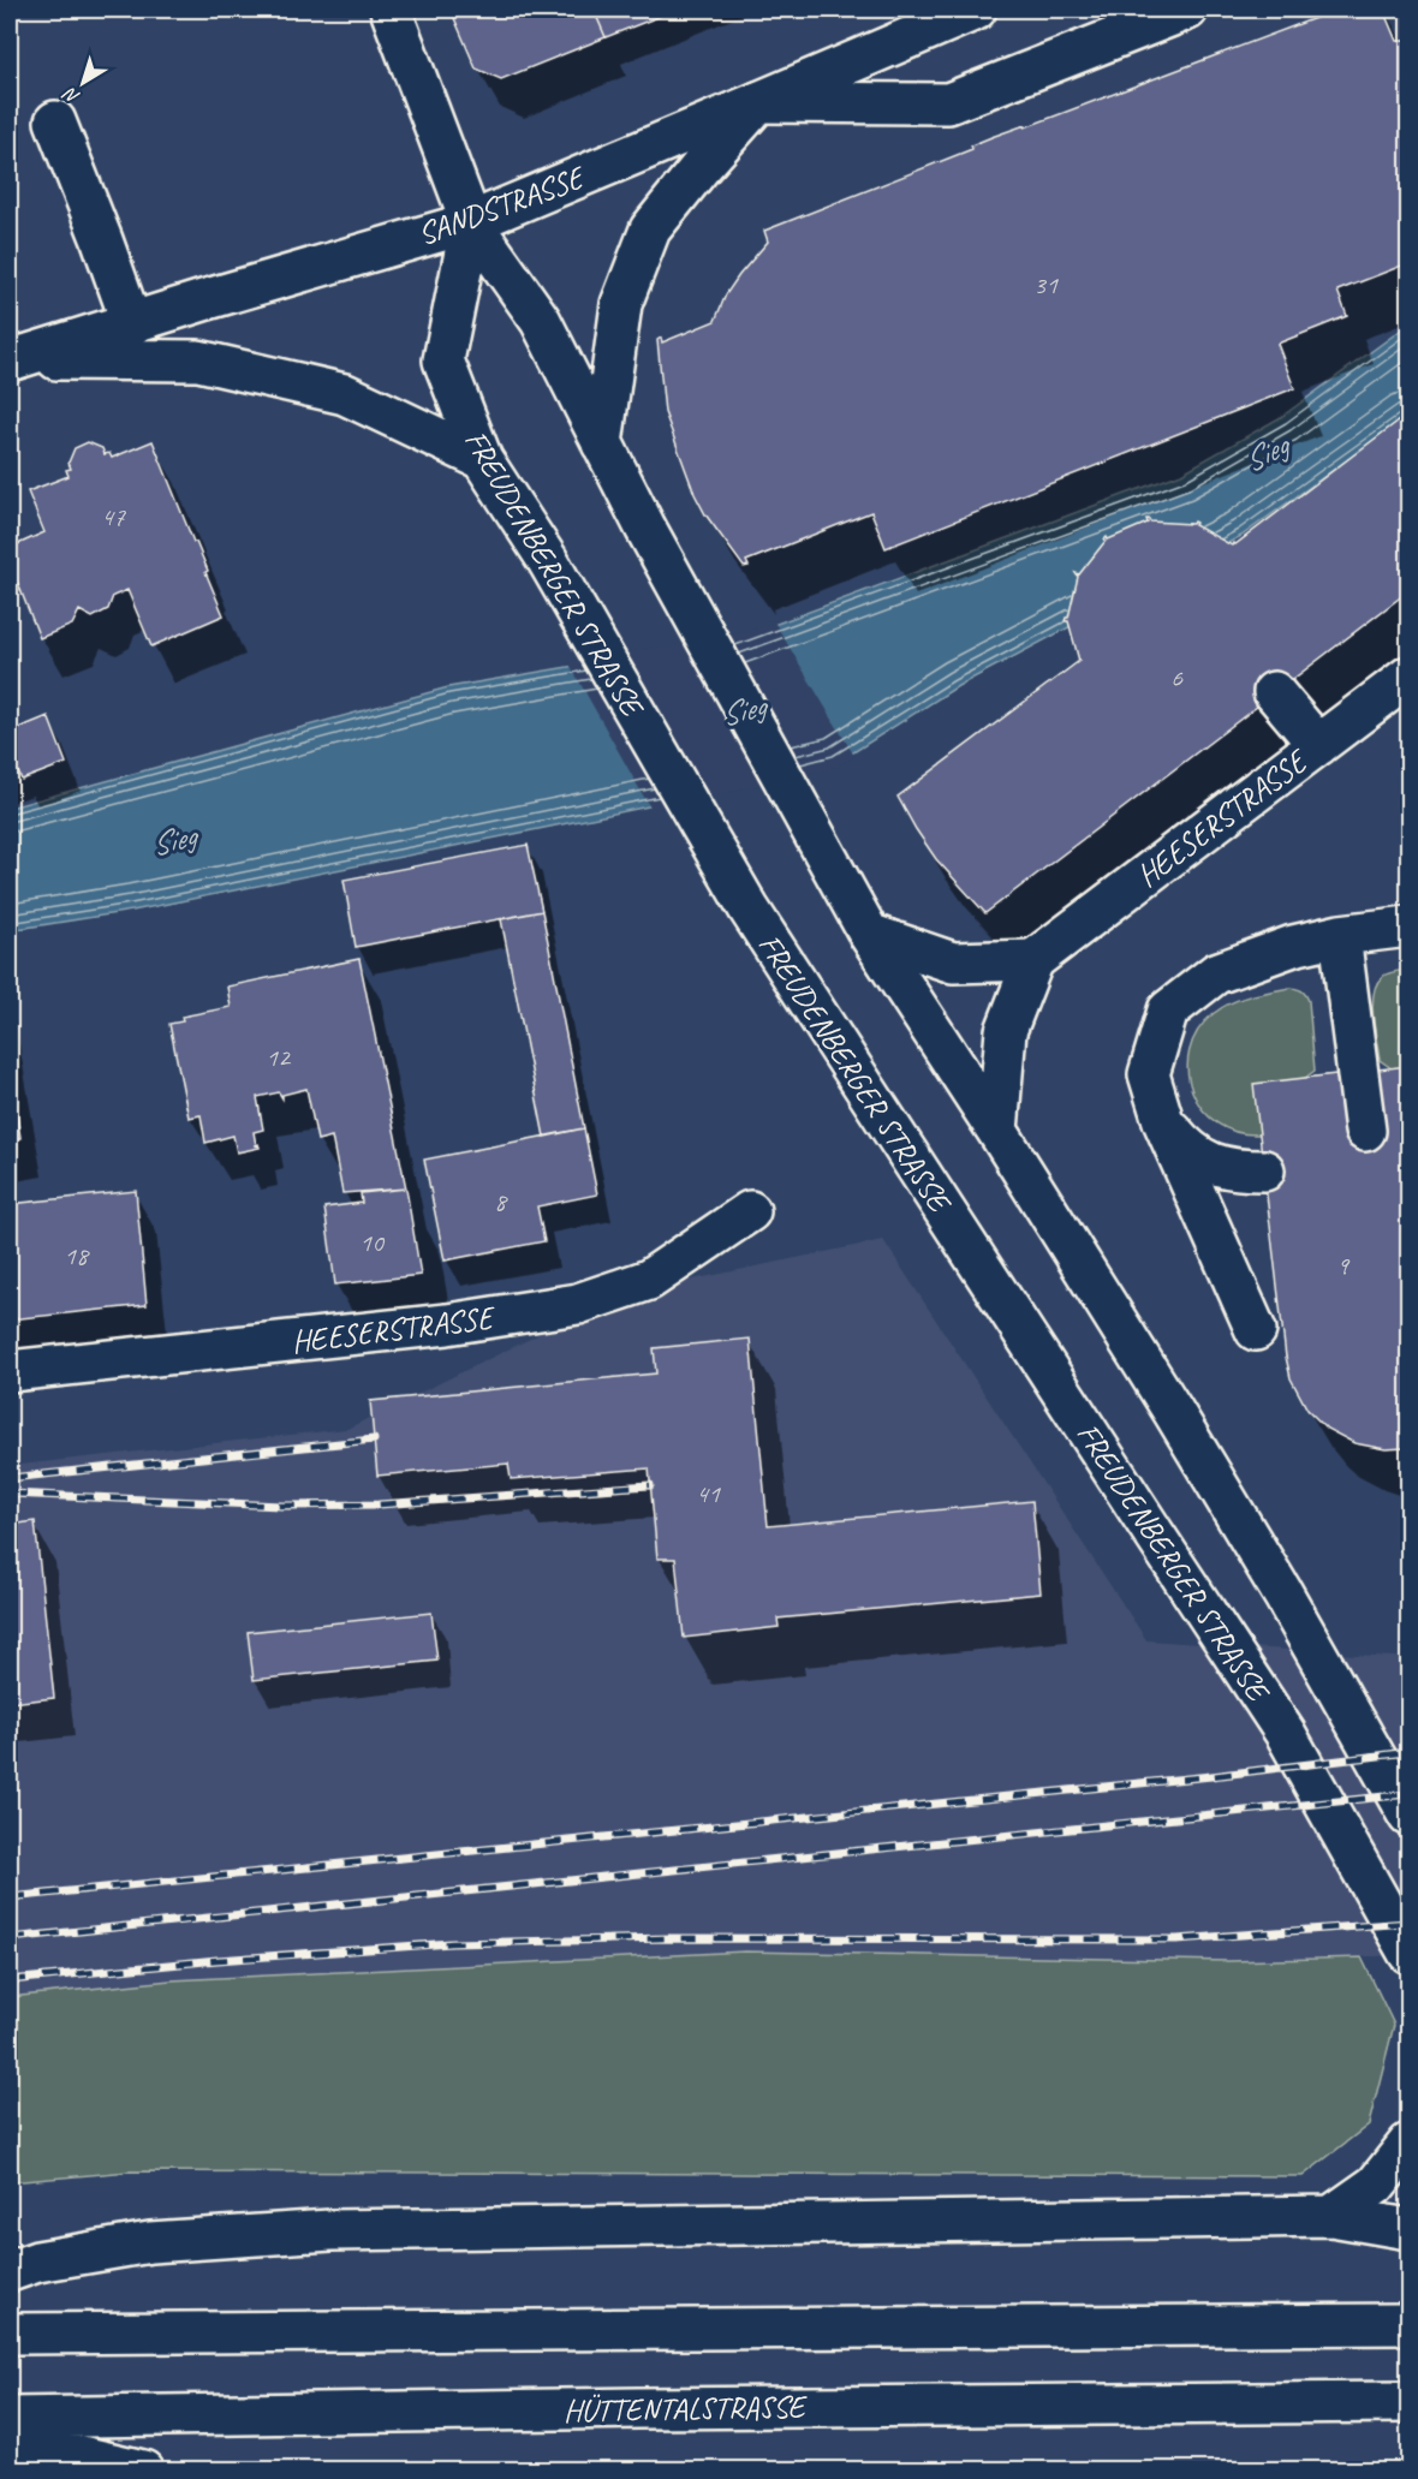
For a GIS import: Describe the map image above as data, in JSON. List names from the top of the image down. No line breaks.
{"streets":{"main road":["SANDSTRASSE","FREUDENBERGER STRASSE","HEESERSTRASSE","HÜTTENTALSTRASSE"]},"crossings":[["SANDSTRASSE","FREUDENBERGER STRASSE"]],"water":["Sieg"],"house_numbers":["31","47","6","12","8","10","18","9","41"],"north":"bottom left"}
